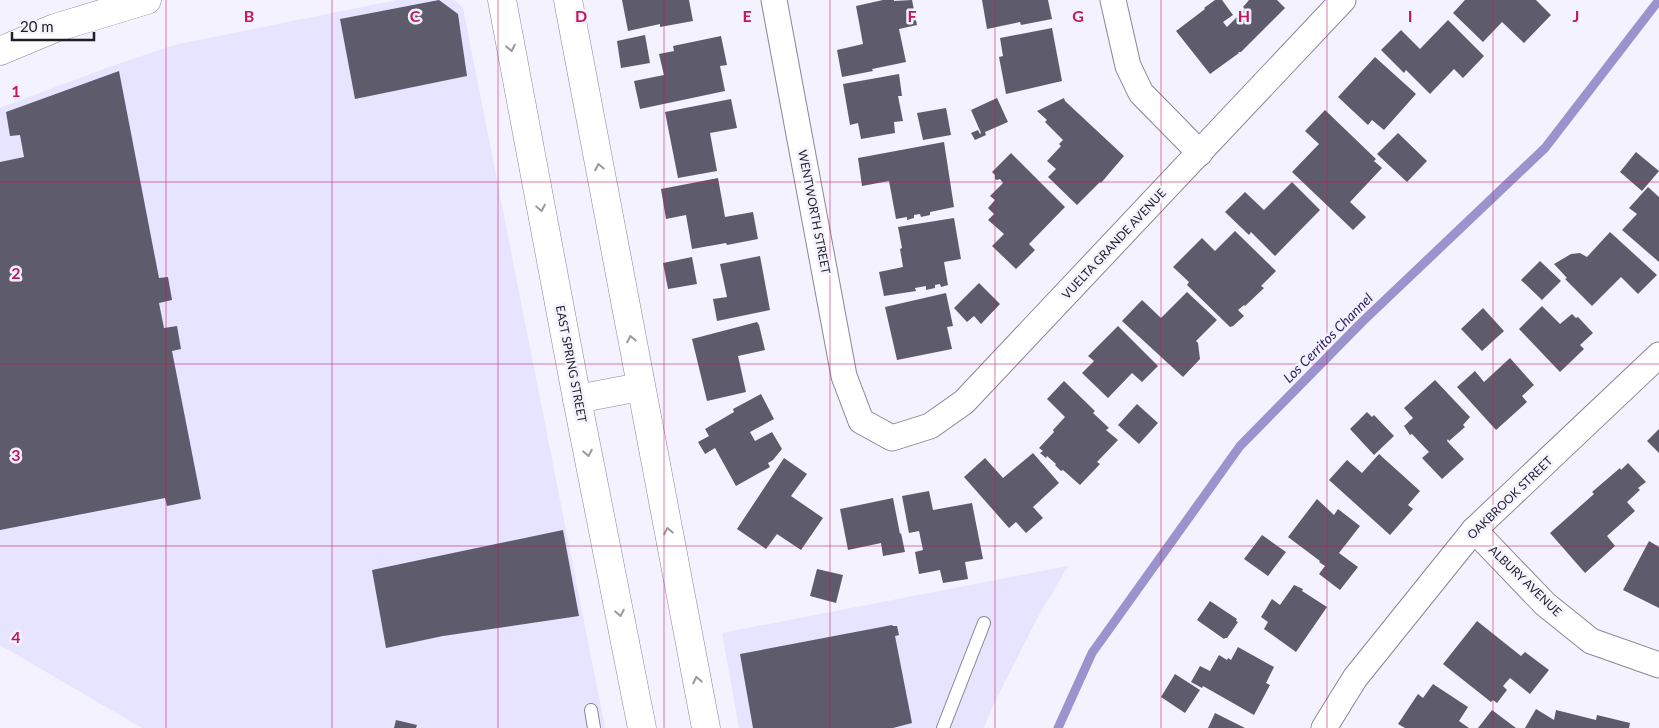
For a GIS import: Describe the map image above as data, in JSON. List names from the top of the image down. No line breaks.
{"streets":{"main road":["EAST SPRING STREET"],"street":["WENTWORTH STREET","VUELTA GRANDE AVENUE","OAKBROOK STREET","ALBURY AVENUE"]},"crossings":[["WENTWORTH STREET","VUELTA GRANDE AVENUE"],["OAKBROOK STREET","ALBURY AVENUE"]],"water":["Los Cerritos Channel"],"scale_bar":"20 m","grid":{"columns":["B","C","D","E","F","G","H","I","J"],"rows":["1","2","3","4"]}}
